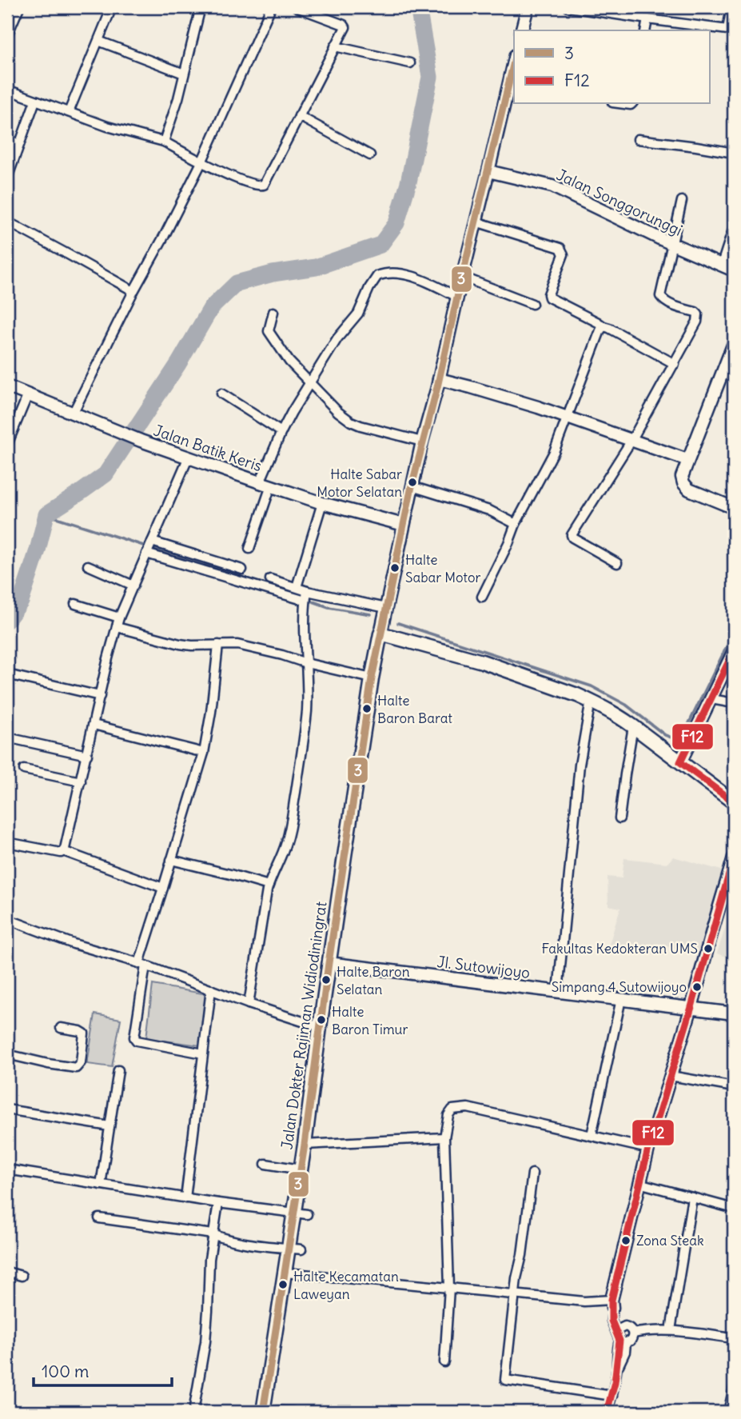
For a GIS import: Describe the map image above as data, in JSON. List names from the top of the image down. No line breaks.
{"streets":{"main road":["Jalan Songgorunggi","Jalan Batik Keris","Jl. Sutowijoyo","Jalan Dokter Rajiman Widiodiningrat"]},"crossings":[["Jalan Songgorunggi","Jalan Dokter Rajiman Widiodiningrat"],["Jalan Batik Keris","Jalan Dokter Rajiman Widiodiningrat"],["Jl. Sutowijoyo","Jalan Dokter Rajiman Widiodiningrat"]],"places":["Halte Sabar Motor Selatan","Halte Sabar Motor","Halte Baron Barat","Fakultas Kedokteran UMS","Halte Baron Selatan","Simpang 4 Sutowijoyo","Halte Baron Timur","Zona Steak","Halte Kecamatan Laweyan"],"lines":["transit line 3","transit line F12"],"legend":["3","F12"],"scale_bar":"100 m"}
